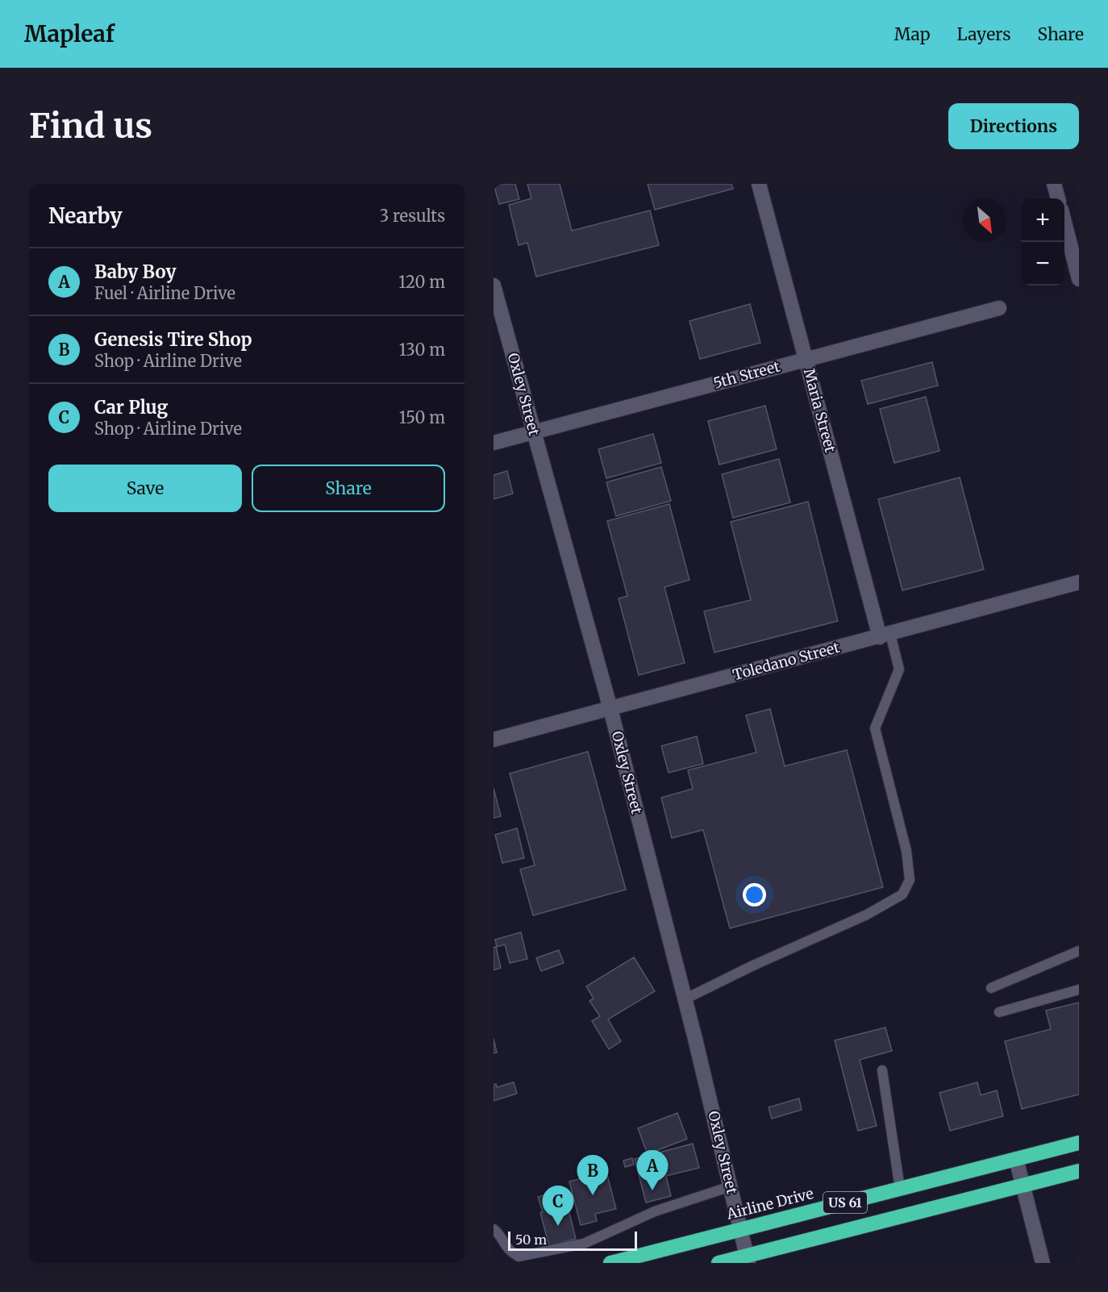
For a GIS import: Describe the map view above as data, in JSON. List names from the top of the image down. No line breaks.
{"streets":{"highway":["US 61","Airline Drive"],"street":["5th Street","Oxley Street","Maria Street","Toledano Street"]},"crossings":[["5th Street","Oxley Street"],["5th Street","Maria Street"],["Oxley Street","Toledano Street"],["Oxley Street","US 61"],["Oxley Street","Airline Drive"],["Maria Street","Toledano Street"]],"scale_bar":"50 m","north":"bottom right","page":{"header":"Mapleaf","nav":["Map","Layers","Share"],"buttons":["Directions",["Save","Share"]],"title":"Find us","heading":["Nearby","3 results"],"map_buttons":["+","−"],"list":[{"mark":"A","name":"Baby Boy","note":"Fuel · Airline Drive","value":"120 m"},{"mark":"B","name":"Genesis Tire Shop","note":"Shop · Airline Drive","value":"130 m"},{"mark":"C","name":"Car Plug","note":"Shop · Airline Drive","value":"150 m"}],"pins":["A","B","C"],"scale":"50 m"}}
